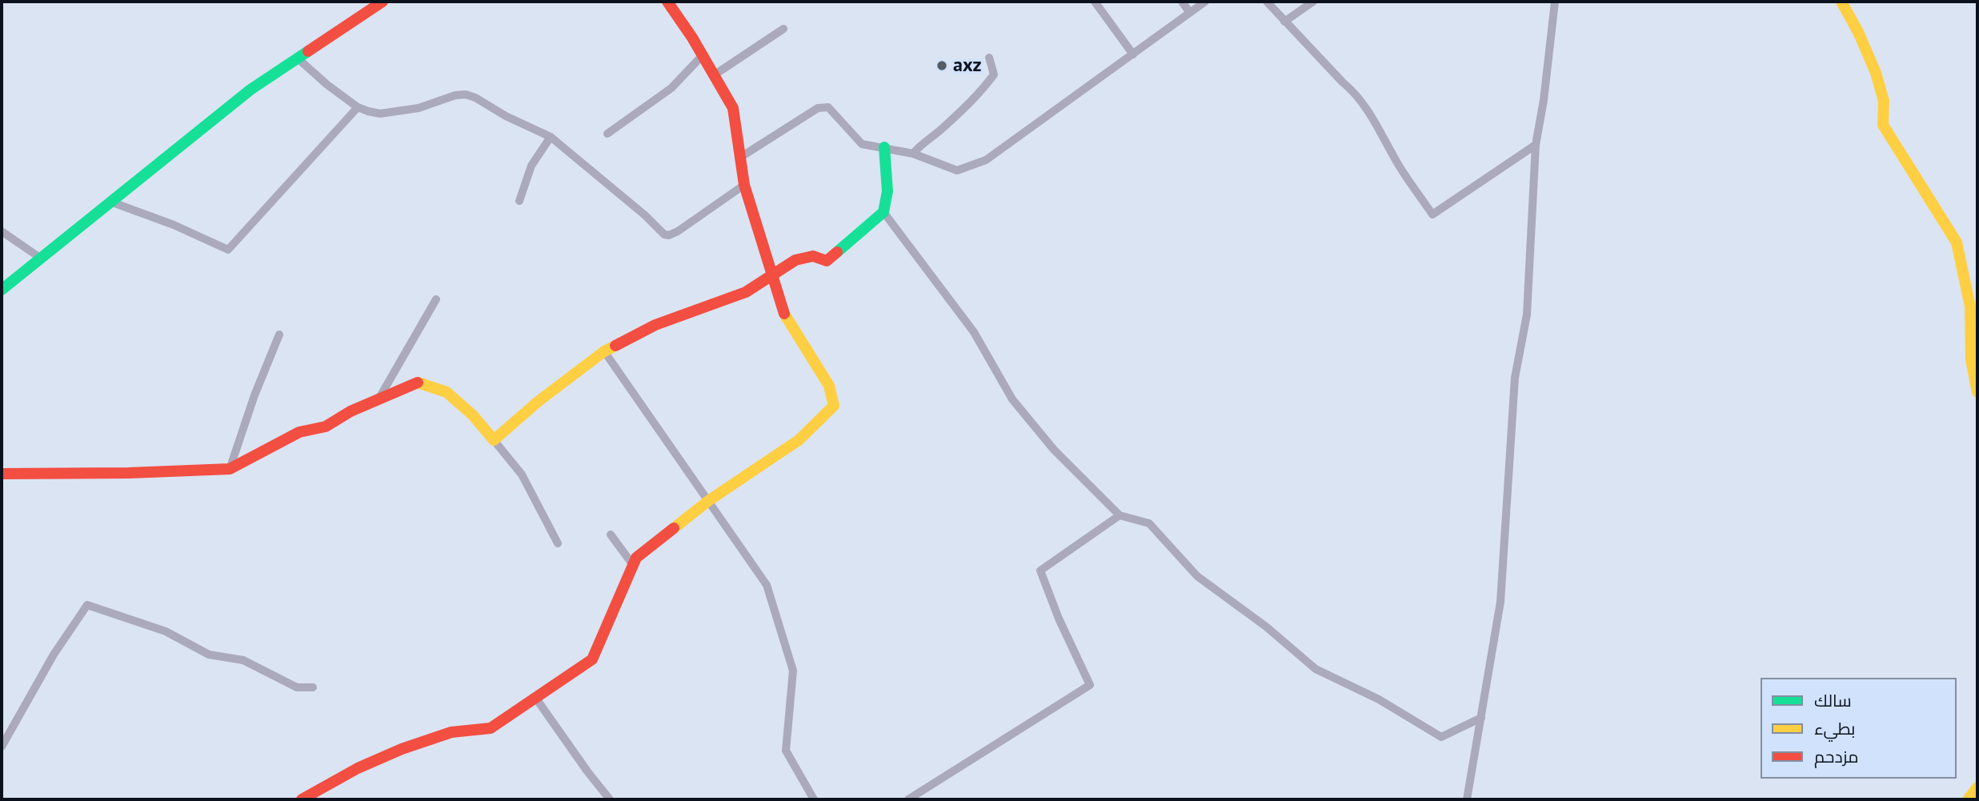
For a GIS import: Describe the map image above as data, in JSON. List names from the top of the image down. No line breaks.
{"places":["axz"],"legend":["سالك","بطيء","مزدحم"]}
